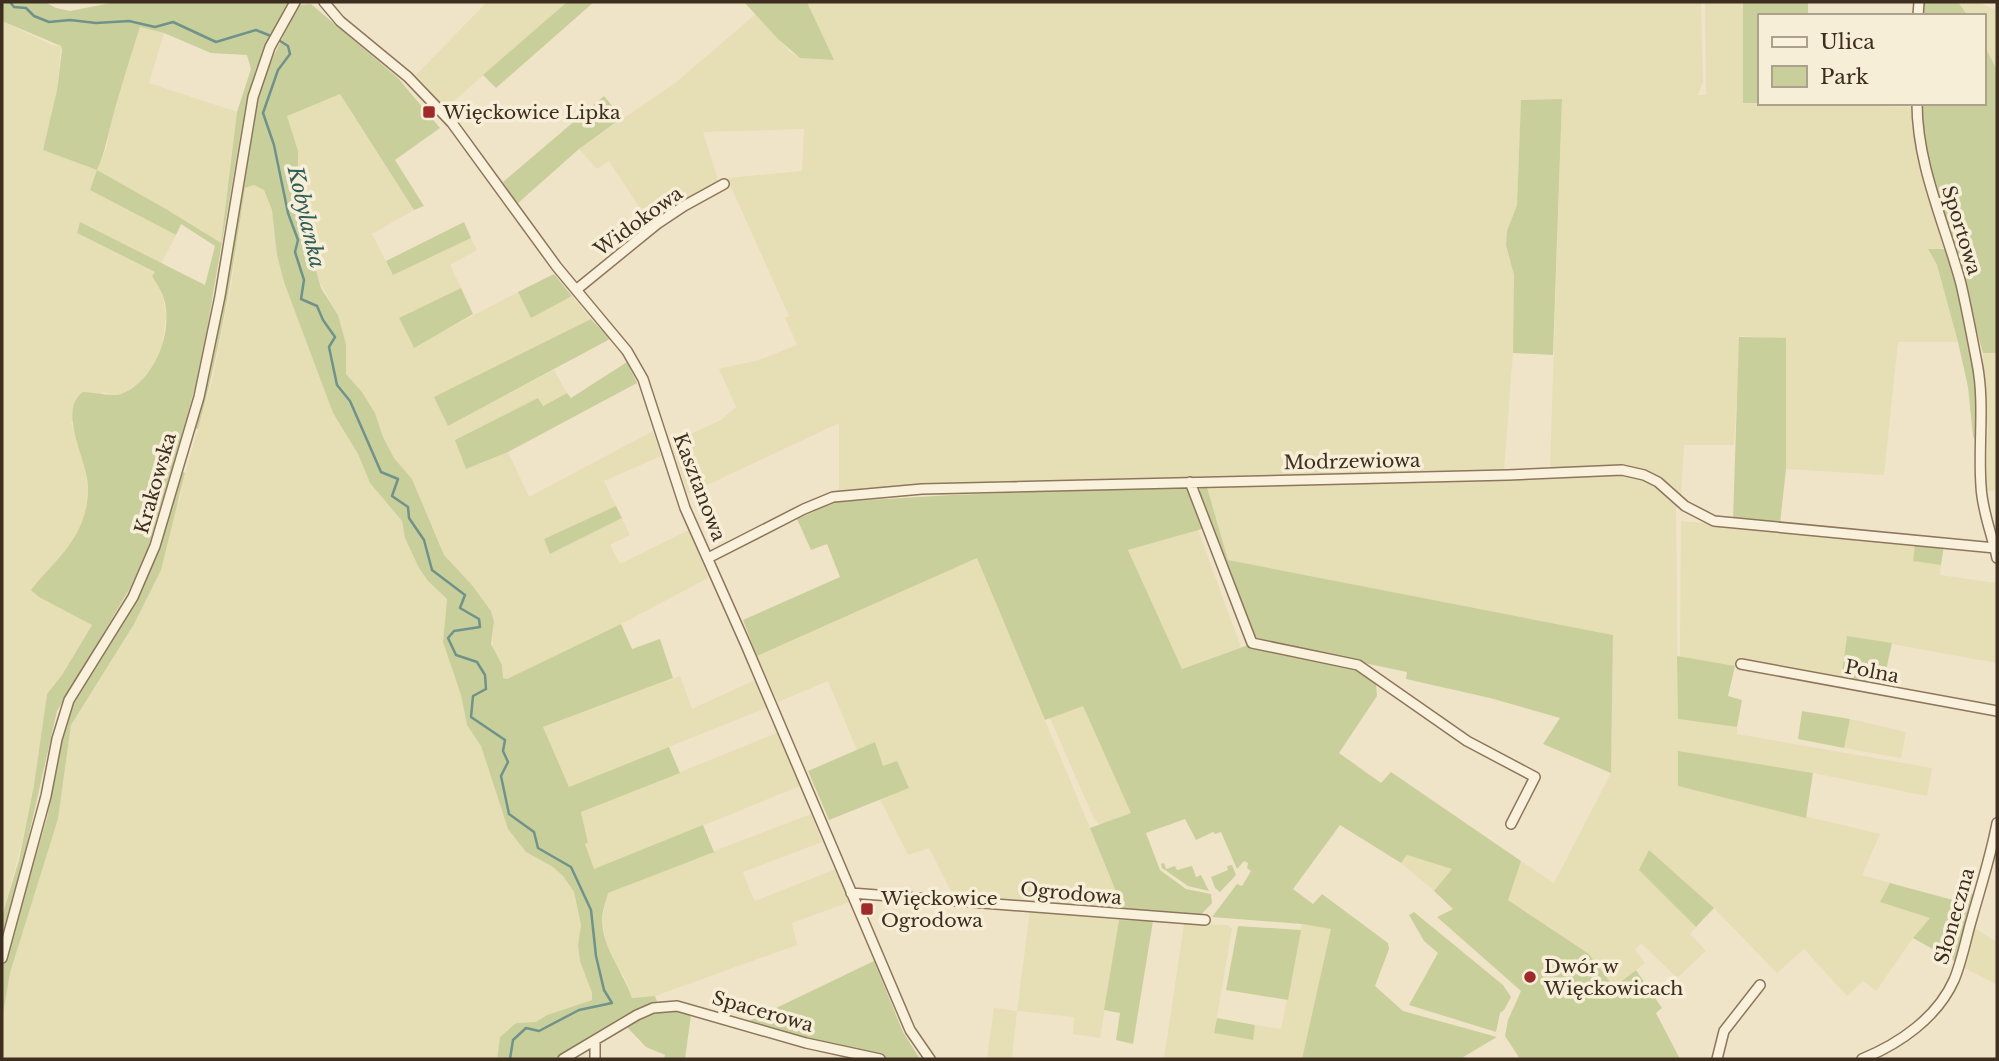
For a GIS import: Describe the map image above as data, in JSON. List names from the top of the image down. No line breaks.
{"streets":{"street":["Widokowa","Sportowa","Modrzewiowa","Krakowska","Kasztanowa","Polna","Ogrodowa","Słoneczna","Spacerowa"]},"crossings":[["Widokowa","Kasztanowa"],["Sportowa","Modrzewiowa"],["Modrzewiowa","Kasztanowa"],["Kasztanowa","Ogrodowa"]],"water":["Kobylanka"],"places":{"transit":["Więckowice Lipka","Więckowice Ogrodowa"],"other":["Dwór w Więckowicach"]},"legend":["Ulica","Park"]}
